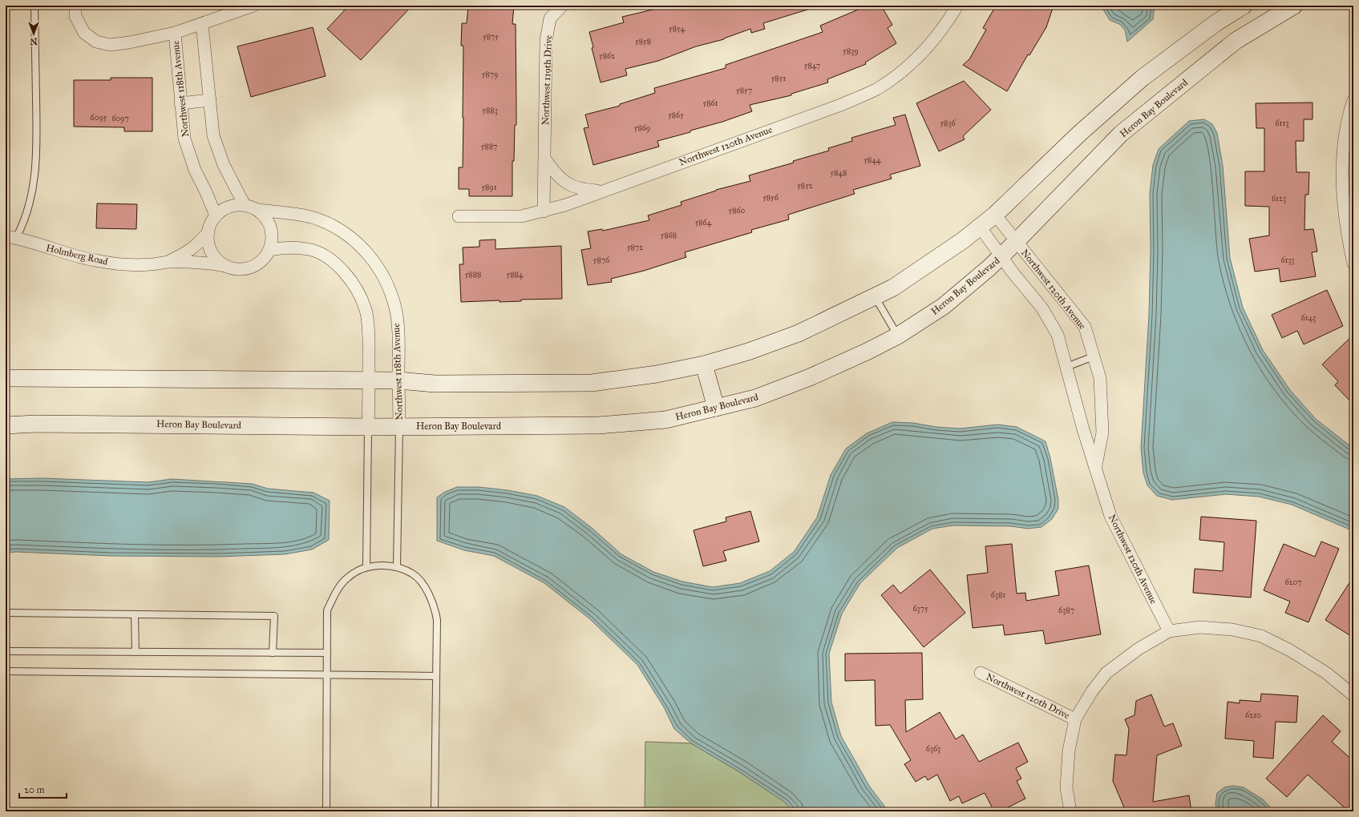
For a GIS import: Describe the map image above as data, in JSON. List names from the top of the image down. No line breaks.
{"streets":{"street":["Northwest 119th Drive","Northwest 118th Avenue","Heron Bay Boulevard","Northwest 120th Avenue","Holmberg Road","Northwest 120th Drive"]},"crossings":[["Northwest 119th Drive","Northwest 120th Avenue"],["Northwest 118th Avenue","Heron Bay Boulevard"],["Northwest 118th Avenue","Holmberg Road"],["Heron Bay Boulevard","Northwest 120th Avenue"],["Northwest 120th Avenue","Northwest 120th Drive"]],"house_numbers":["5854","5875","5858","5839","5862","5847","5879","5851","5857","5861","5883","5865","6095","6097","5836","6113","5869","5887","5844","5848","5852","5891","5856","6123","5860","5864","5868","5872","5876","6133","5888","5884","6143","6207","6381","6375","6387","6210","6363"],"scale_bar":"20 m","north":"bottom"}
